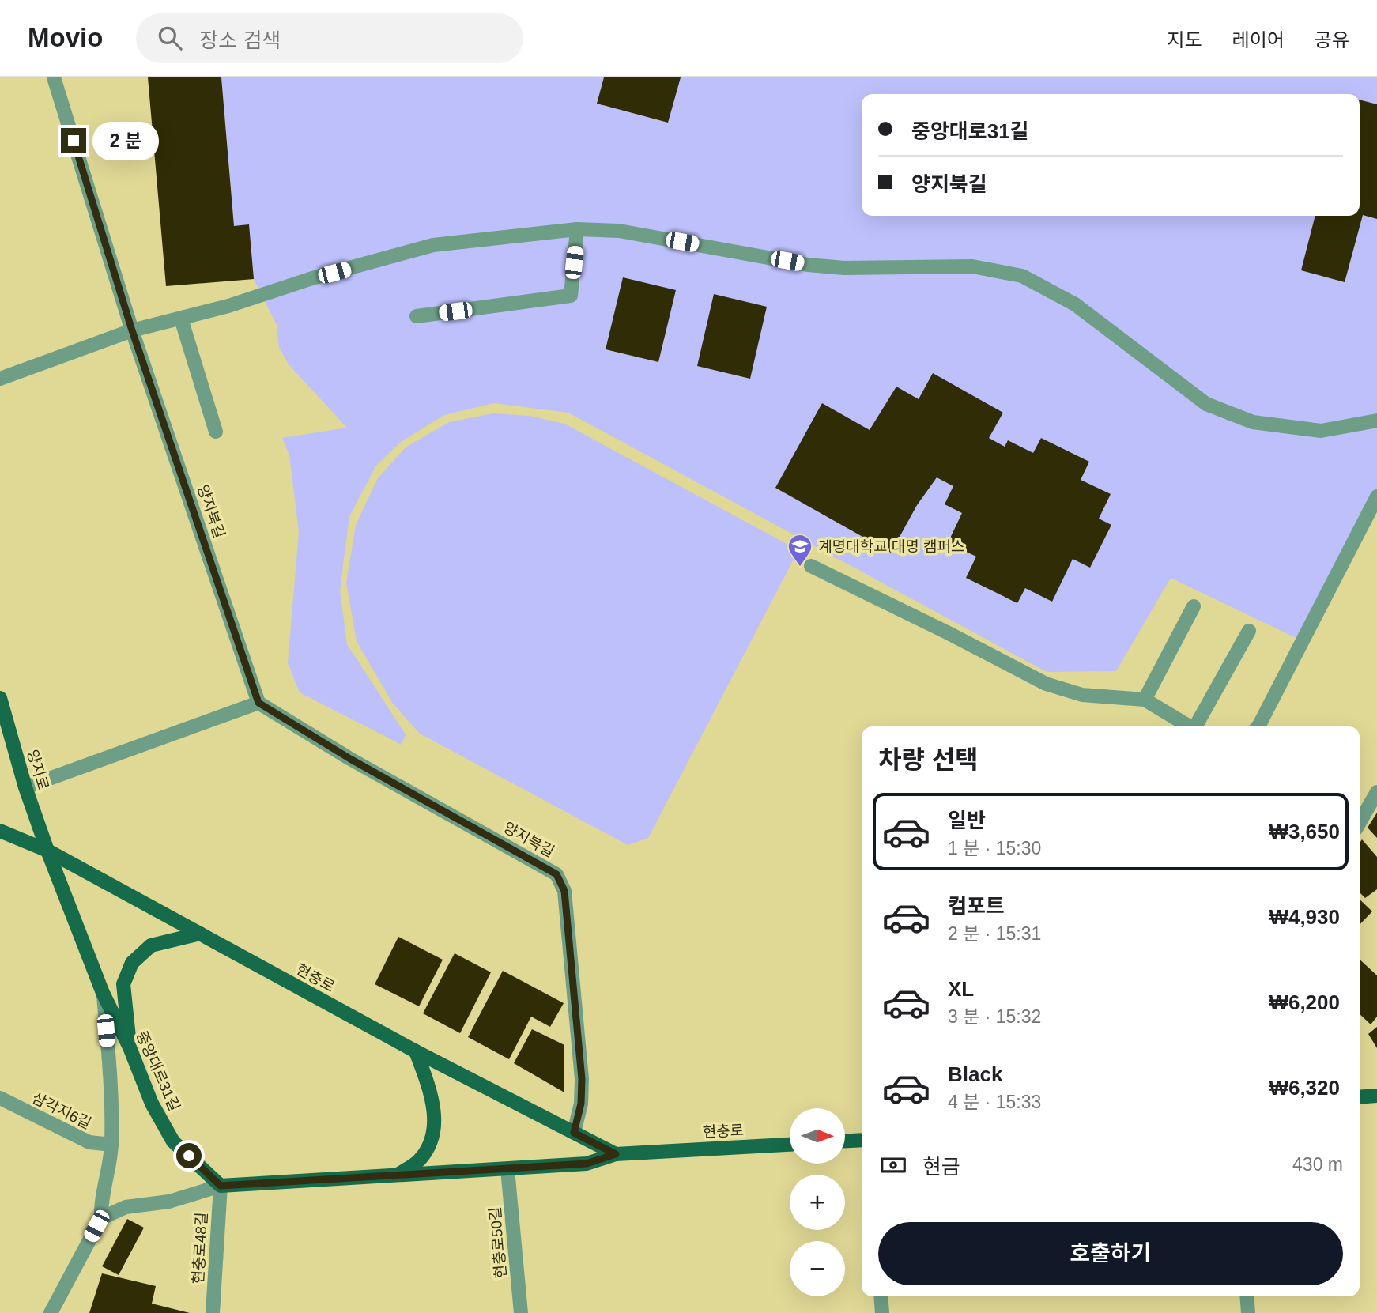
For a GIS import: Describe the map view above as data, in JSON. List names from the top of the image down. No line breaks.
{"streets":{"main road":["양지로","현충로","중앙대로31길"],"street":["양지북길","삼각지6길","현충로50길","현충로48길"]},"crossings":[["양지북길","현충로"],["양지로","현충로"],["양지로","중앙대로31길"],["현충로","중앙대로31길"],["현충로","현충로50길"],["현충로","현충로48길"],["중앙대로31길","삼각지6길"],["중앙대로31길","현충로48길"]],"places":{"school or university":["계명대학교 대명 캠퍼스"]},"north":"right","page":{"header":"Movio","search":"장소 검색","nav":["지도","레이어","공유"],"banner":["중앙대로31길","양지북길"],"bubble":"2 분","heading":"차량 선택","list":[{"name":"일반","note":"1 분 · 15:30","value":"₩3,650"},{"name":"컴포트","note":"2 분 · 15:31","value":"₩4,930"},{"name":"XL","note":"3 분 · 15:32","value":"₩6,200"},{"name":"Black","note":"4 분 · 15:33","value":"₩6,320"}],"map_buttons":["+","−"],"pay":["현금","430 m"],"buttons":"호출하기"}}
